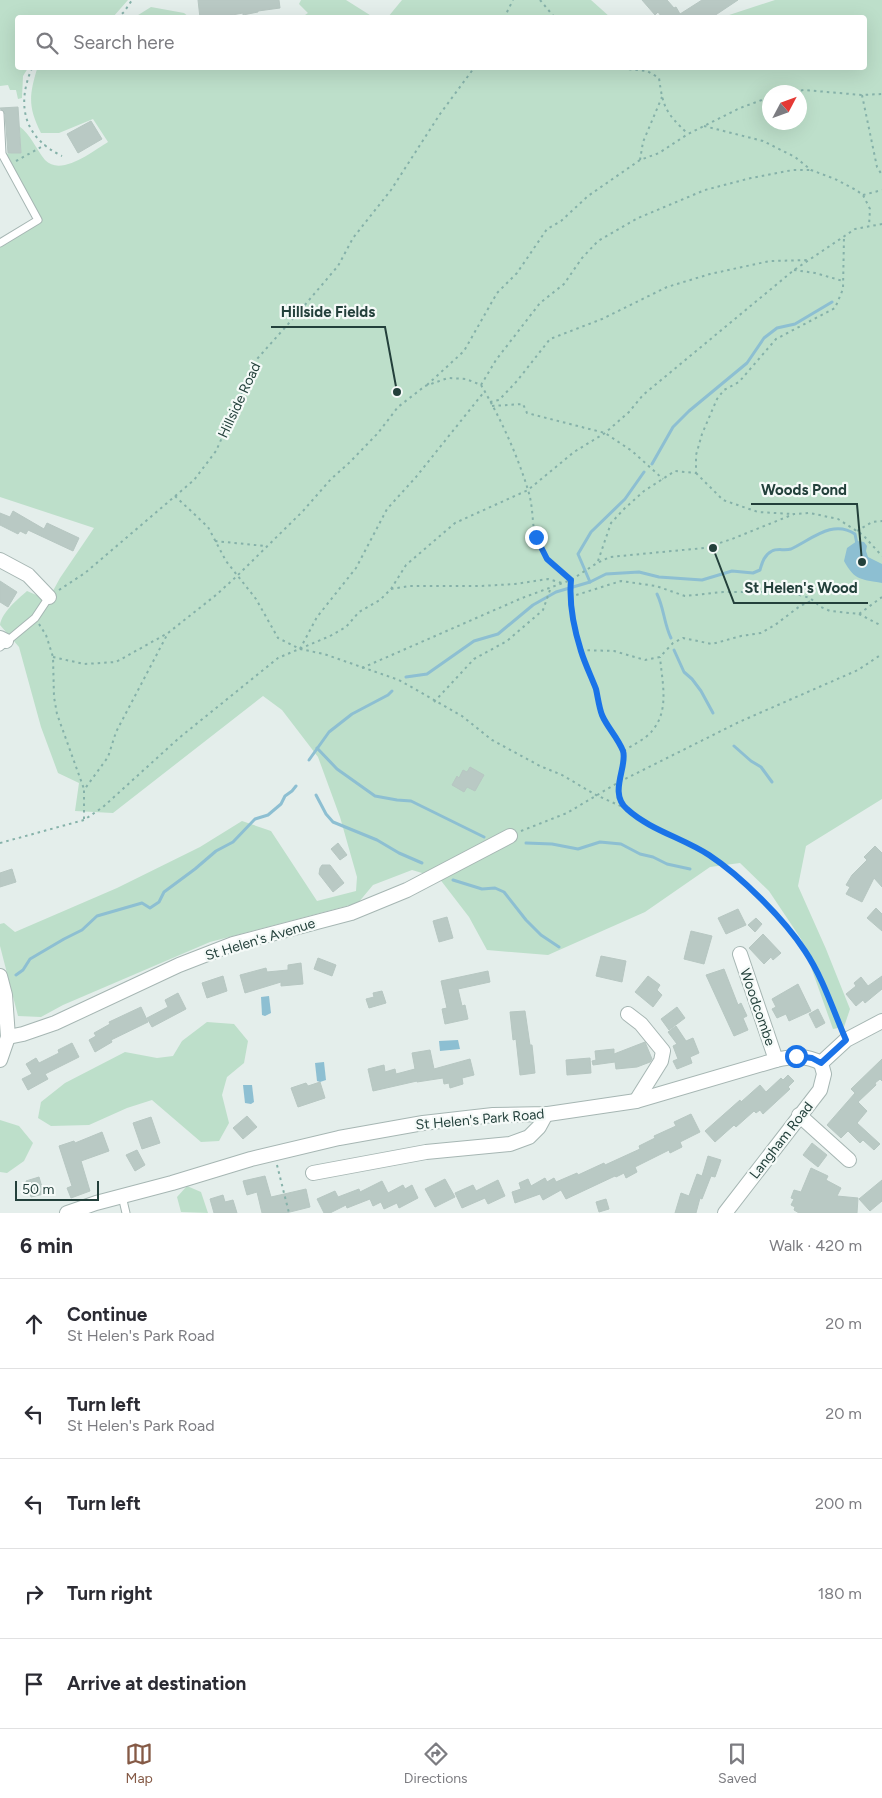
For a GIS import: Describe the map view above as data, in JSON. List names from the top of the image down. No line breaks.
{"streets":{"street":["St Helen's Avenue","Woodcombe","St Helen's Park Road","Langham Road"],"path":["Hillside Road"]},"crossings":[["Woodcombe","St Helen's Park Road"],["St Helen's Park Road","Langham Road"]],"places":["Hillside Fields","St Helen's Wood","Woods Pond"],"scale_bar":"50 m","north":"top right","page":{"search":"Search here","scale":"50 m","heading":["6 min","Walk · 420 m"],"list":[["Continue","St Helen's Park Road","20 m"],["Turn left","St Helen's Park Road","20 m"],["Turn left","200 m"],["Turn right","180 m"],"Arrive at destination"],"nav":["Map","Directions","Saved"]}}
